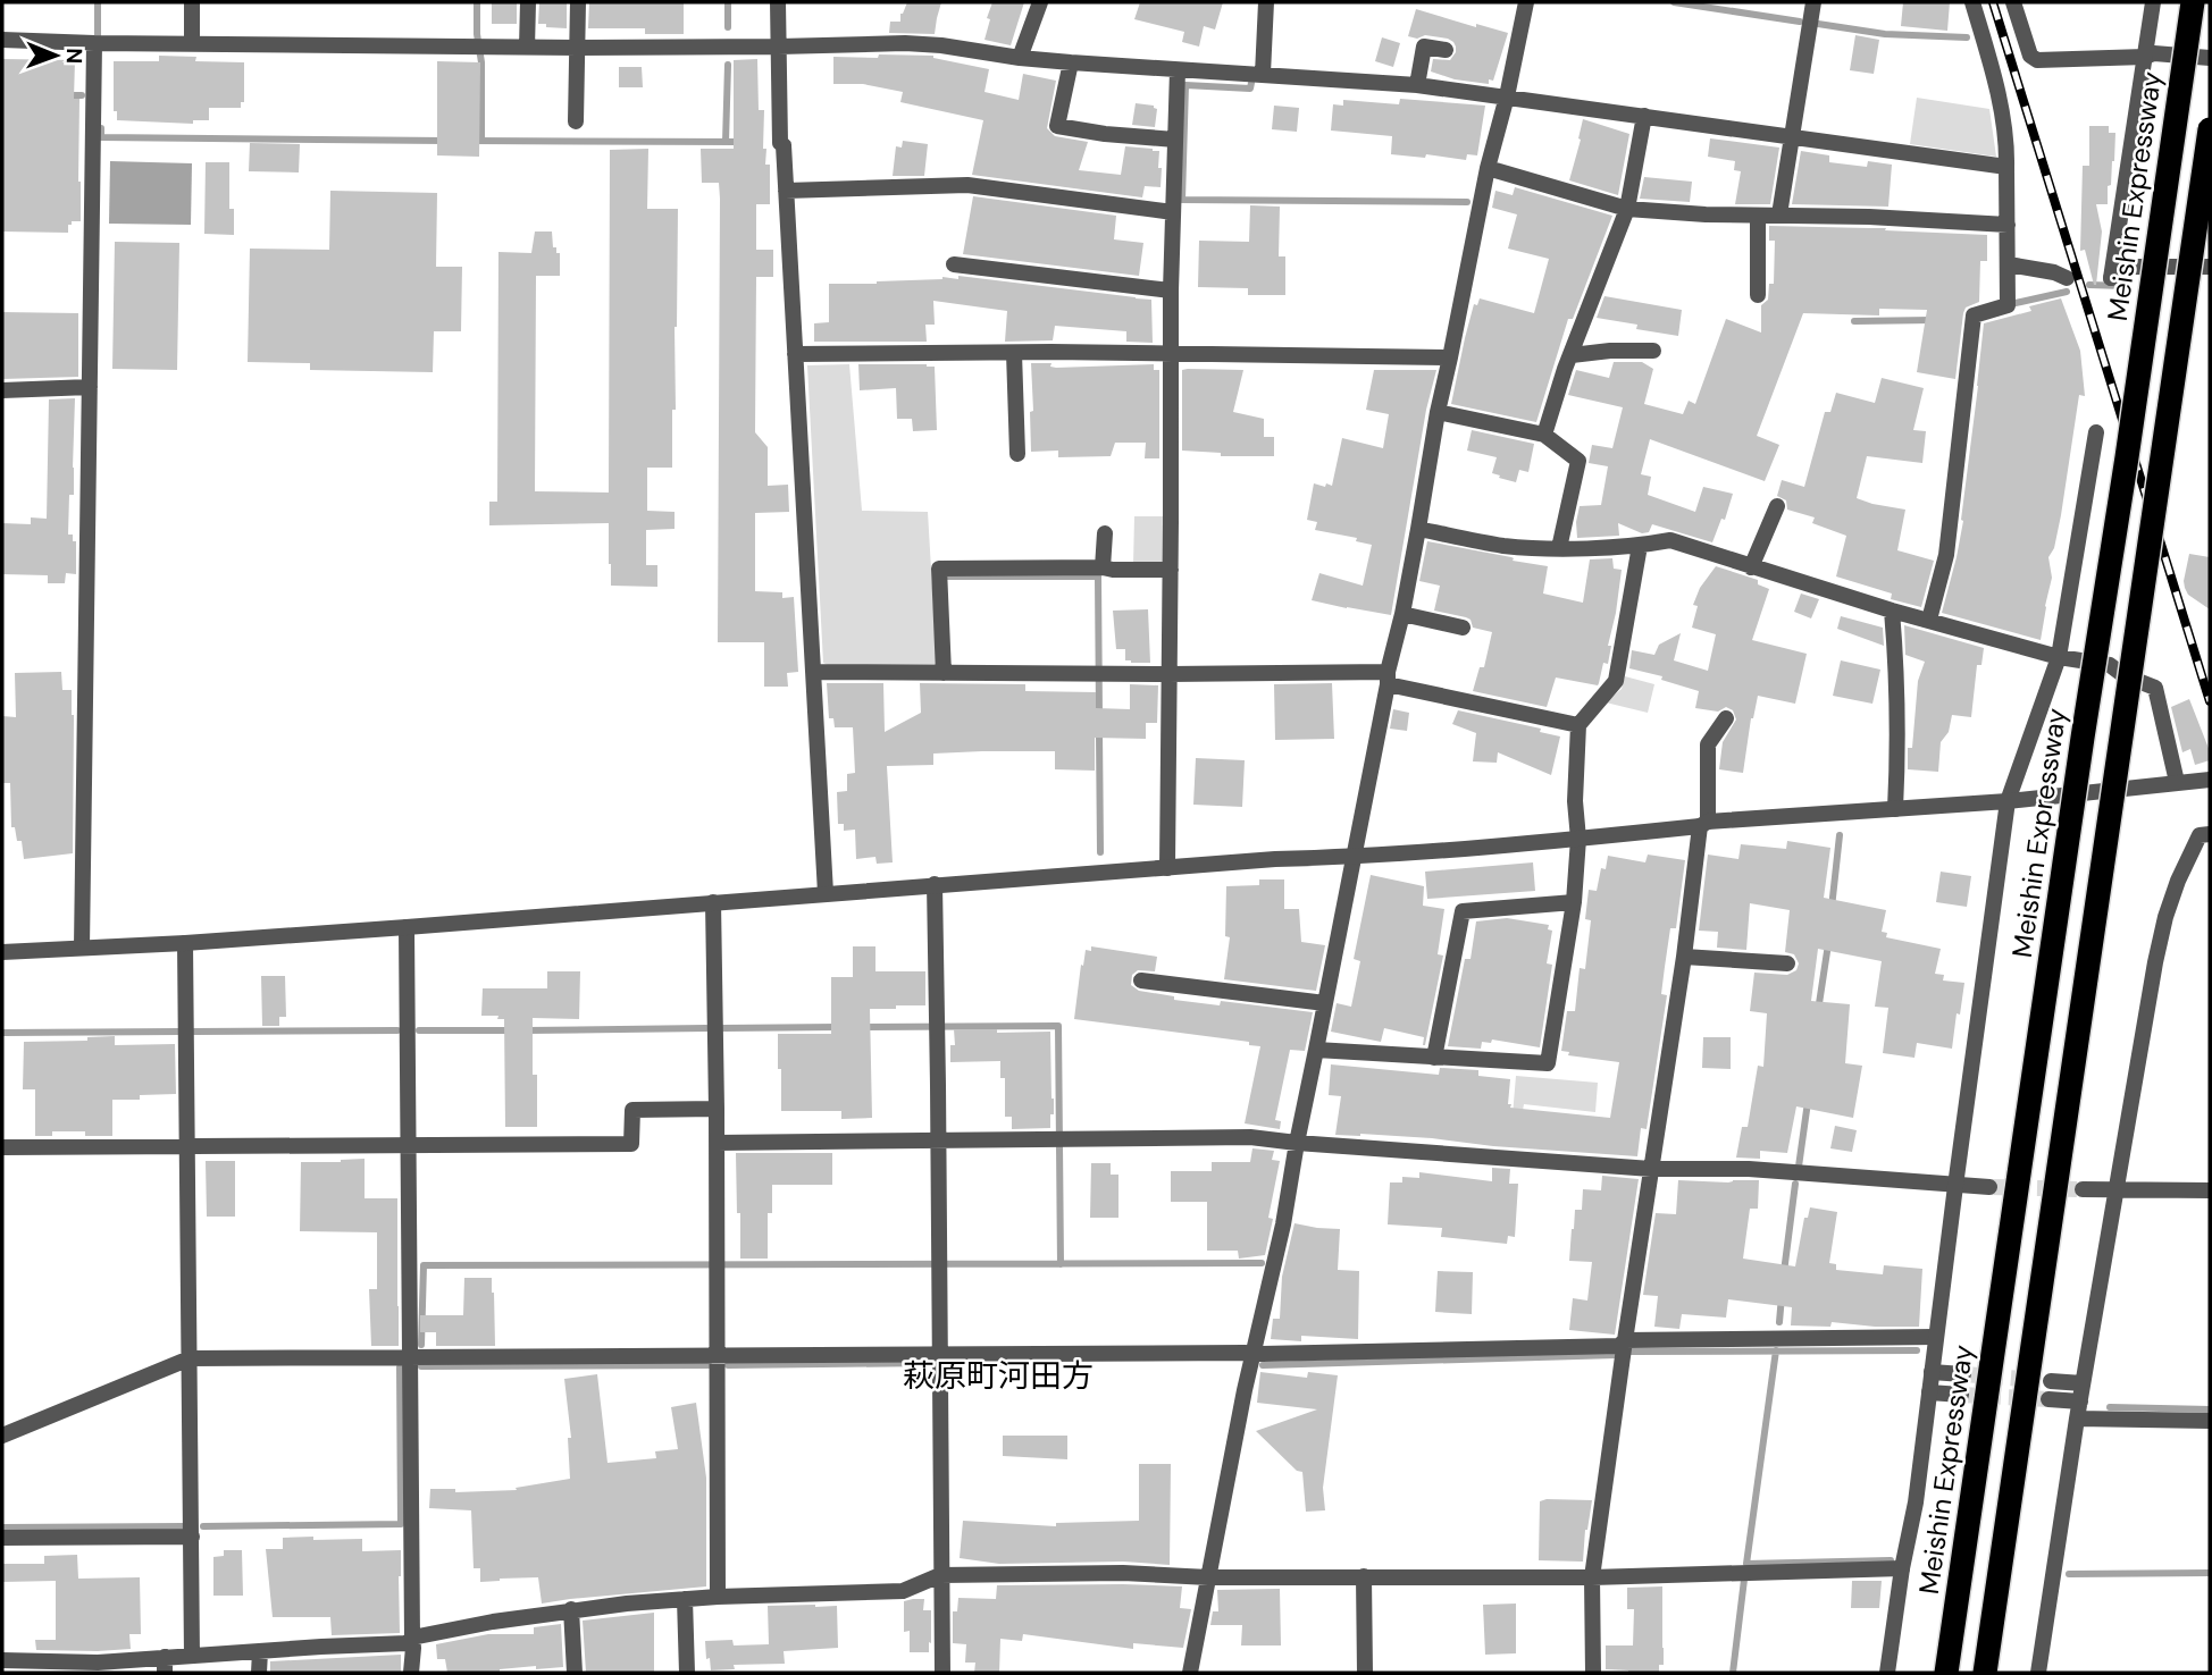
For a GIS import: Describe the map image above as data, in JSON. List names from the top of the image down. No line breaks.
{"streets":{"highway":["Meishin Expressway"]},"districts":["萩原町河田方"],"north":"right"}
